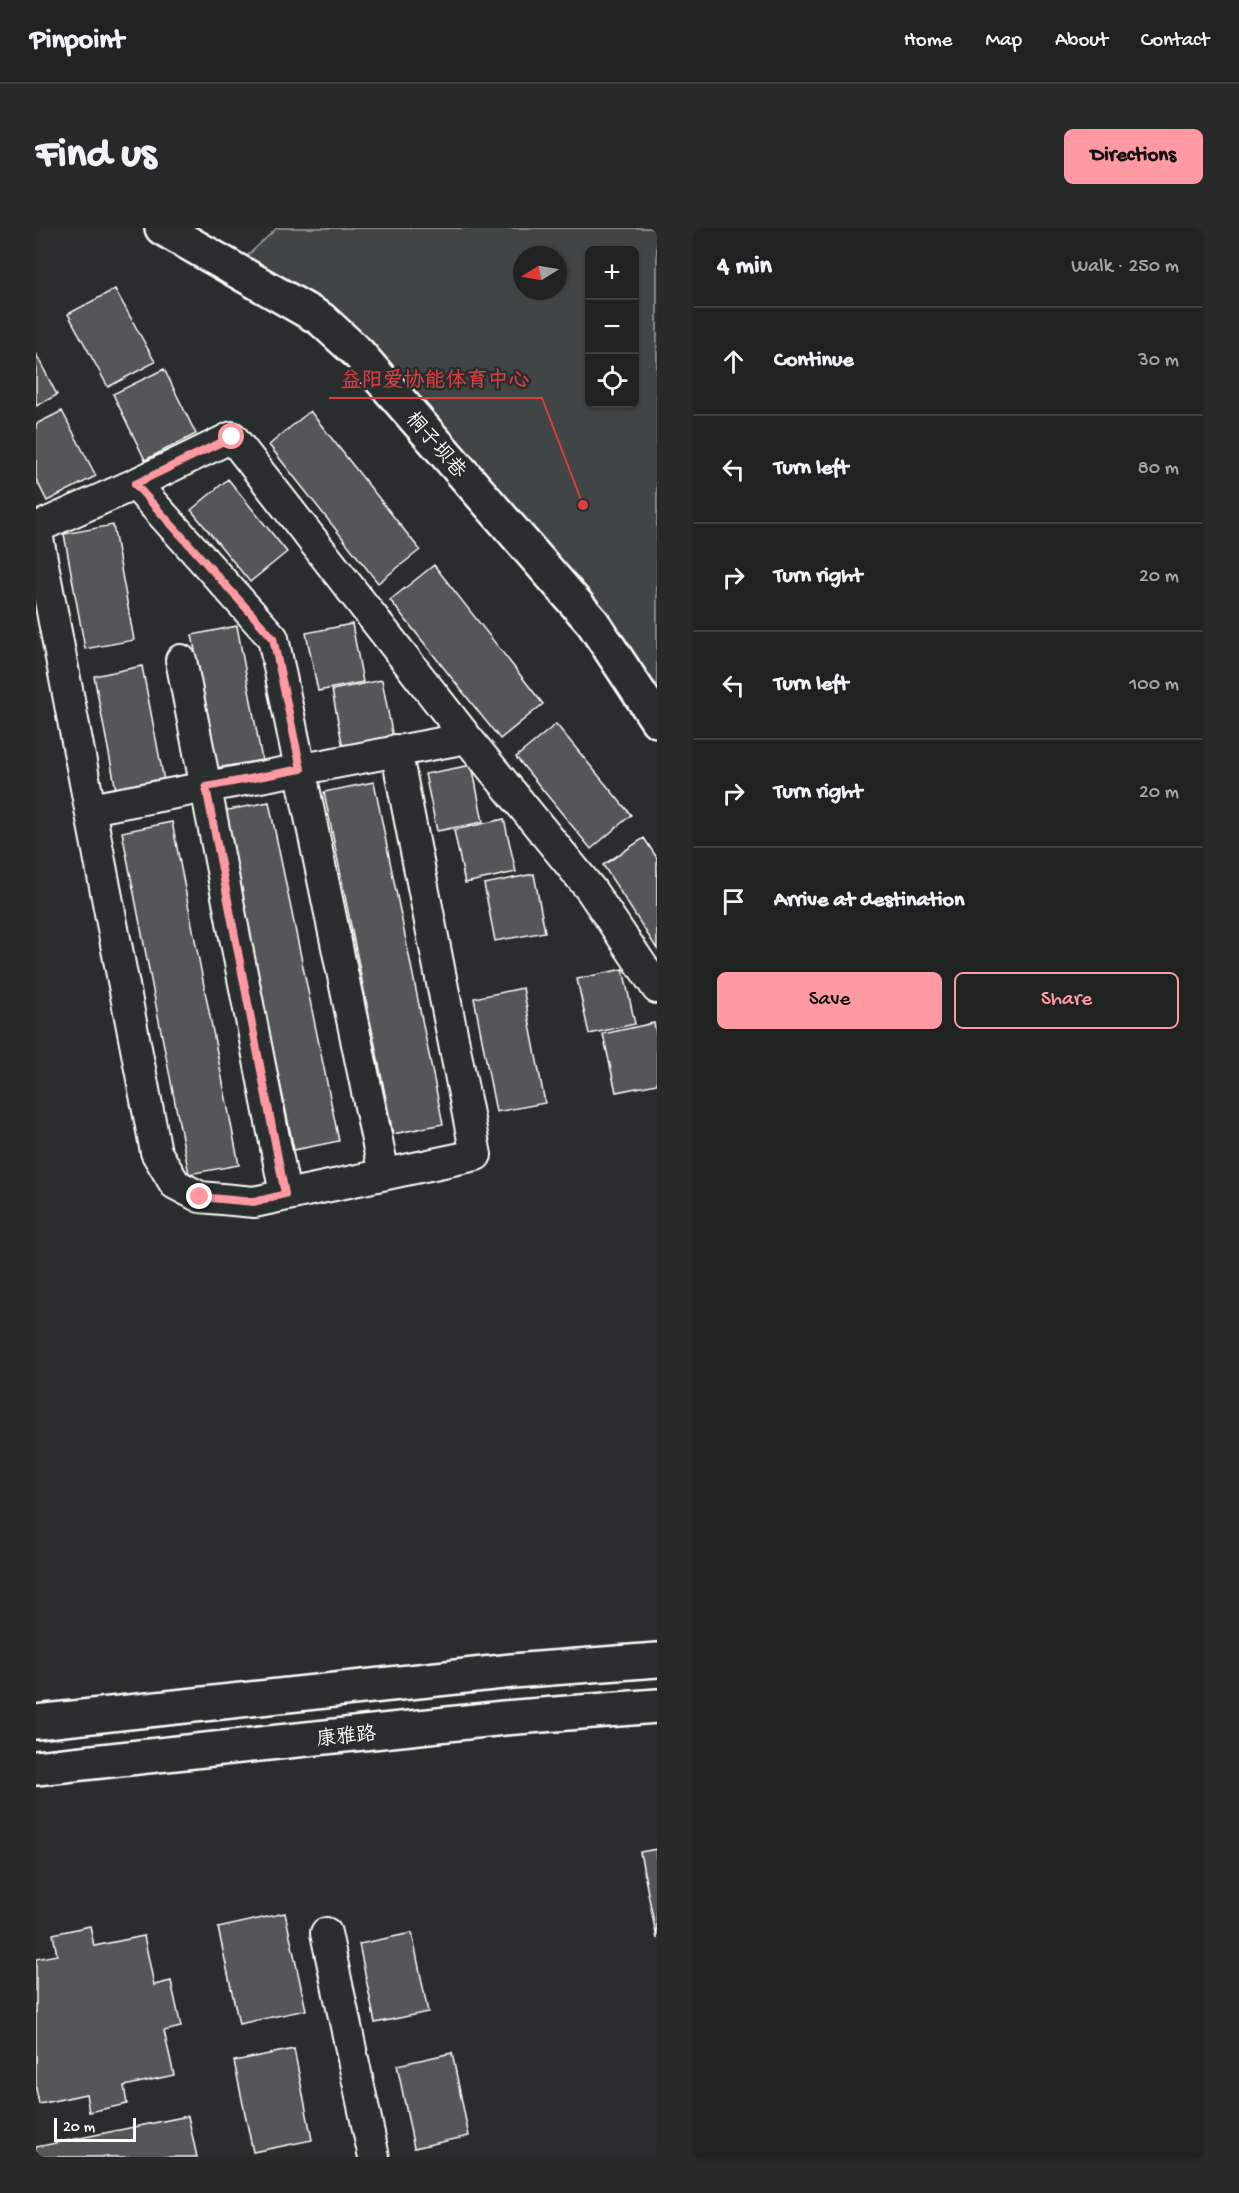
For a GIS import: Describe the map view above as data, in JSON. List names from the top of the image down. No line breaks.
{"streets":{"main road":["桐子坝巷","康雅路"]},"places":["益阳爱协能体育中心"],"scale_bar":"20 m","north":"left","page":{"header":"Pinpoint","nav":["Home","Map","About","Contact"],"buttons":["Directions",["Save","Share"]],"title":"Find us","heading":["4 min","Walk · 250 m"],"map_buttons":["+","−"],"list":[["Continue","30 m"],["Turn left","80 m"],["Turn right","20 m"],["Turn left","100 m"],["Turn right","20 m"],"Arrive at destination"],"scale":"20 m"}}
